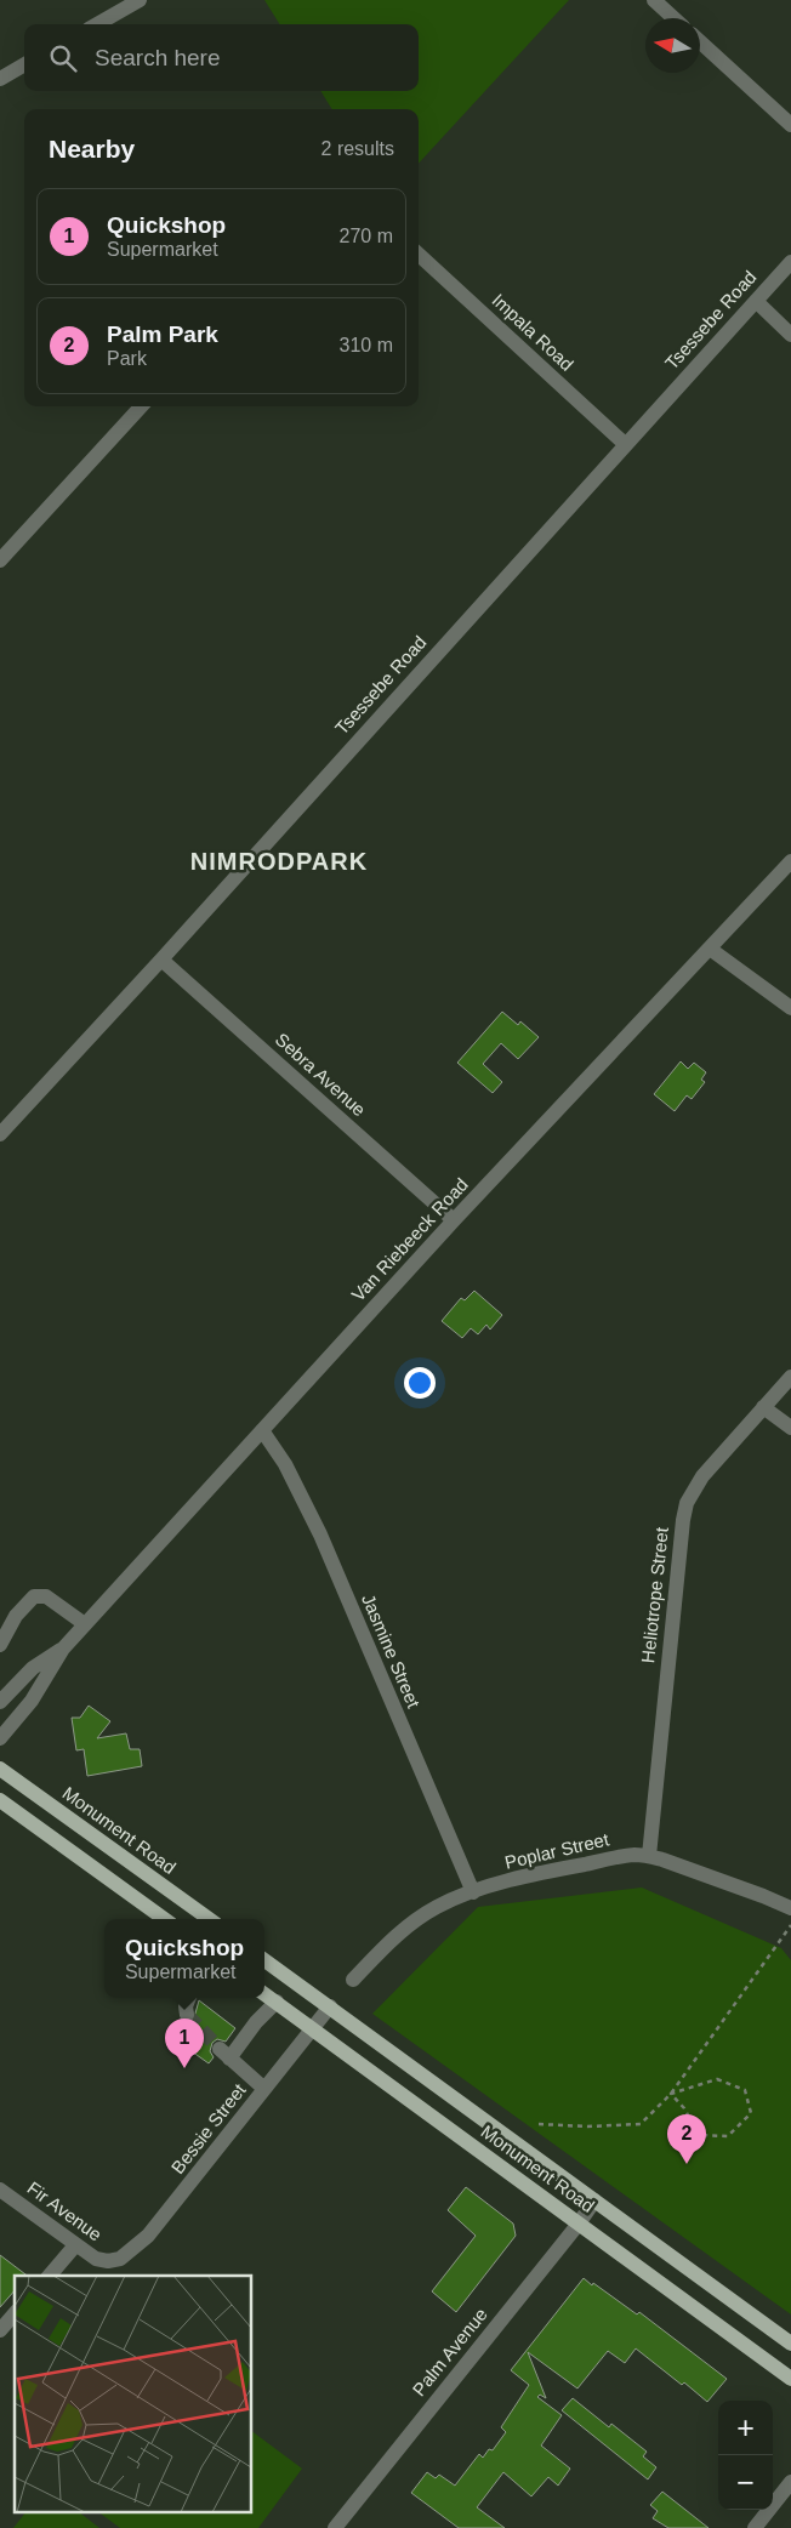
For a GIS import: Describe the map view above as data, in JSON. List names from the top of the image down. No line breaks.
{"streets":{"main road":["Monument Road"],"street":["Tsessebe Road","Impala Road","Sebra Avenue","Van Riebeeck Road","Heliotrope Street","Jasmine Street","Poplar Street","Bessie Street","Fir Avenue","Palm Avenue"]},"crossings":[["Tsessebe Road","Impala Road"],["Tsessebe Road","Sebra Avenue"],["Sebra Avenue","Van Riebeeck Road"],["Van Riebeeck Road","Jasmine Street"],["Heliotrope Street","Poplar Street"],["Jasmine Street","Poplar Street"],["Monument Road","Bessie Street"],["Monument Road","Palm Avenue"],["Bessie Street","Fir Avenue"]],"districts":["NIMRODPARK"],"north":"left","page":{"search":"Search here","heading":["Nearby","2 results"],"list":[{"mark":"1","name":"Quickshop","note":"Supermarket","value":"270 m"},{"mark":"2","name":"Palm Park","note":"Park","value":"310 m"}],"popup":["Quickshop","Supermarket"],"pins":["1","2"],"map_buttons":["+","−"]}}
